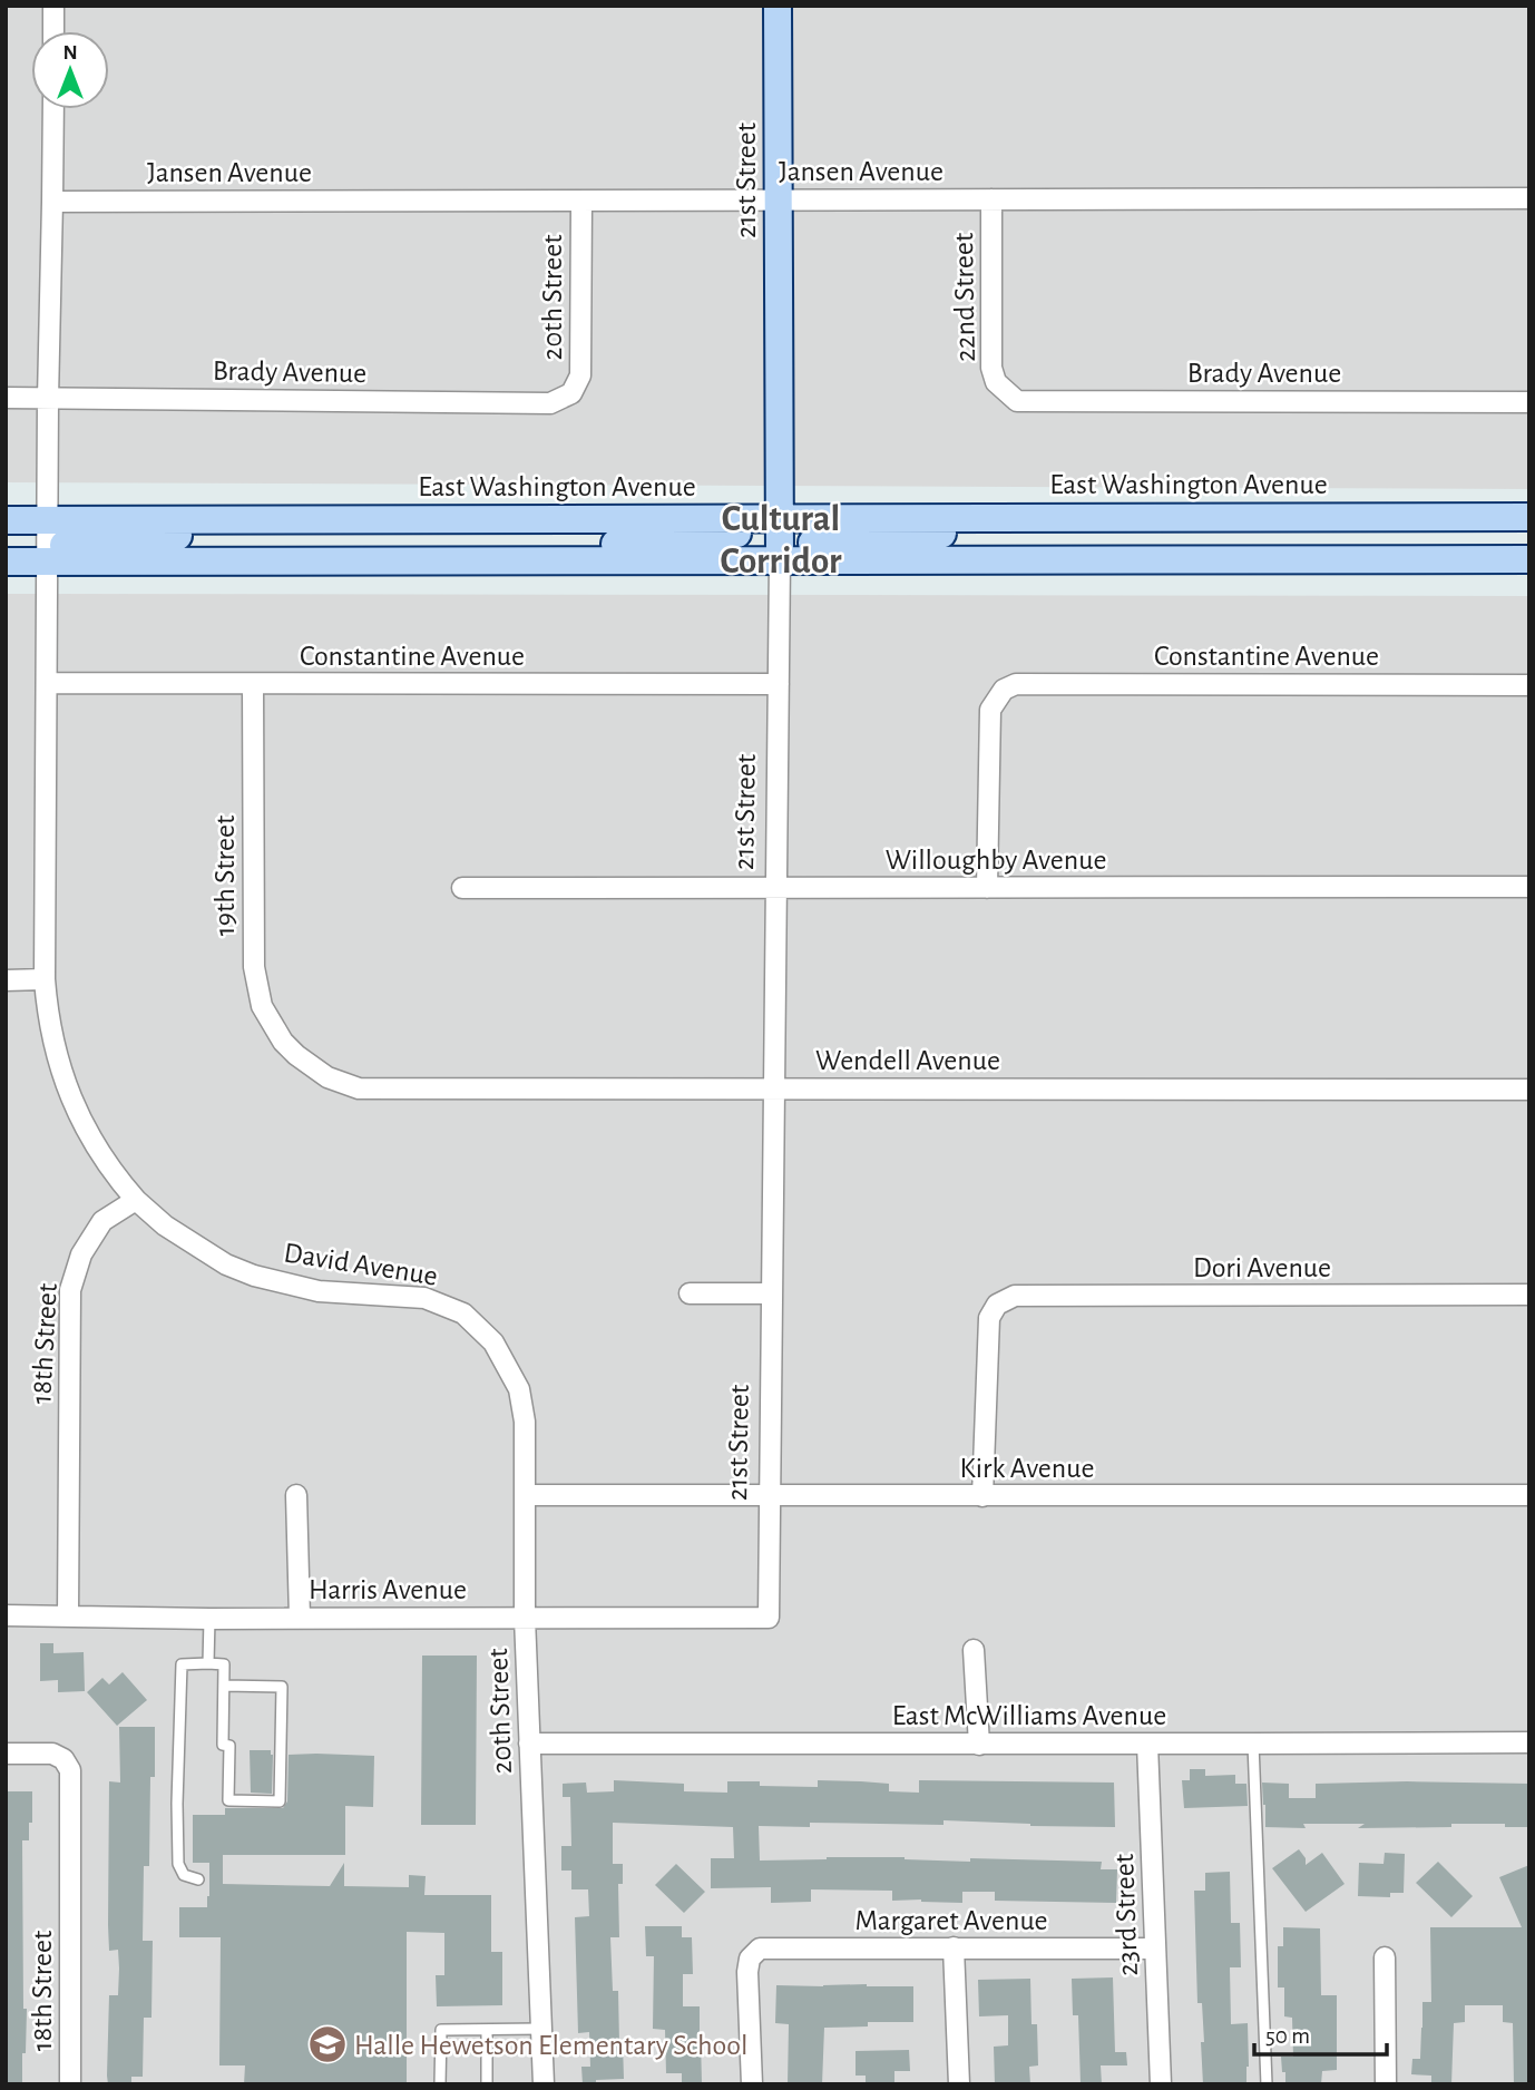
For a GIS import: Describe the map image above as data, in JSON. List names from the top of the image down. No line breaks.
{"streets":{"main road":["21st Street","East Washington Avenue"],"street":["Jansen Avenue","20th Street","22nd Street","Brady Avenue","Constantine Avenue","Willoughby Avenue","19th Street","Wendell Avenue","David Avenue","Dori Avenue","18th Street","Kirk Avenue","Harris Avenue","East McWilliams Avenue","23rd Street","Margaret Avenue"]},"crossings":[["Jansen Avenue","21st Street"],["Jansen Avenue","20th Street"],["Jansen Avenue","22nd Street"],["21st Street","East Washington Avenue"],["21st Street","Constantine Avenue"],["21st Street","Willoughby Avenue"],["21st Street","Wendell Avenue"],["21st Street","Kirk Avenue"],["21st Street","Harris Avenue"],["20th Street","Brady Avenue"],["20th Street","David Avenue"],["20th Street","Kirk Avenue"],["20th Street","Harris Avenue"],["20th Street","East McWilliams Avenue"],["22nd Street","Brady Avenue"],["Constantine Avenue","Willoughby Avenue"],["Constantine Avenue","19th Street"],["19th Street","Wendell Avenue"],["David Avenue","18th Street"],["Dori Avenue","Kirk Avenue"],["18th Street","Harris Avenue"],["East McWilliams Avenue","23rd Street"],["23rd Street","Margaret Avenue"]],"districts":["Cultural Corridor"],"places":{"school or university":["Halle Hewetson Elementary School"]},"scale_bar":"50 m","north":"top"}
